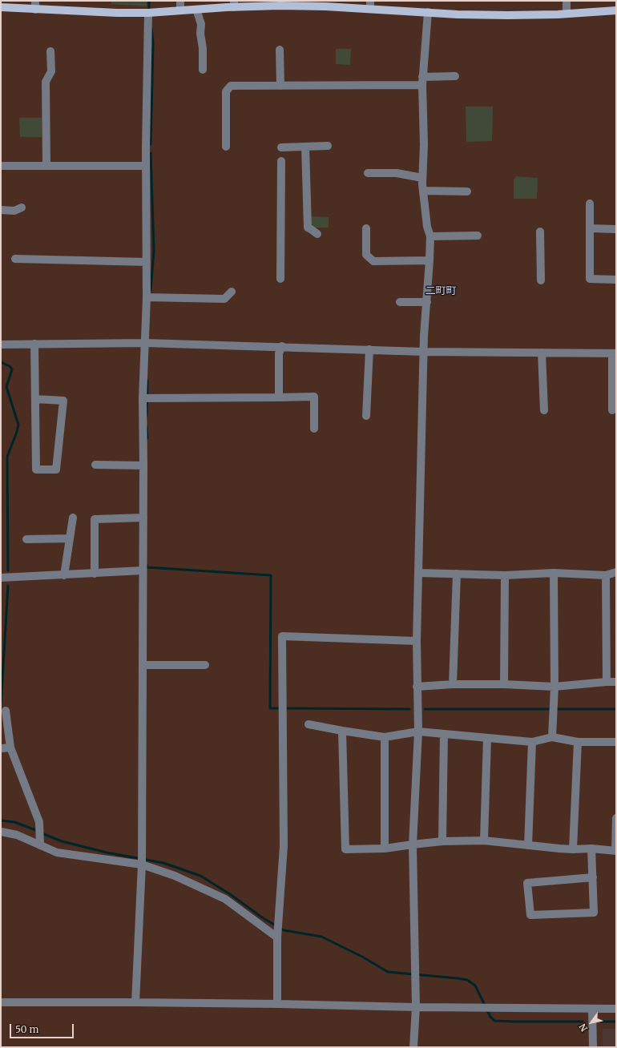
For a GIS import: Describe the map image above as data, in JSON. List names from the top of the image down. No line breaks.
{"districts":["二町町"],"scale_bar":"50 m","north":"bottom left"}
